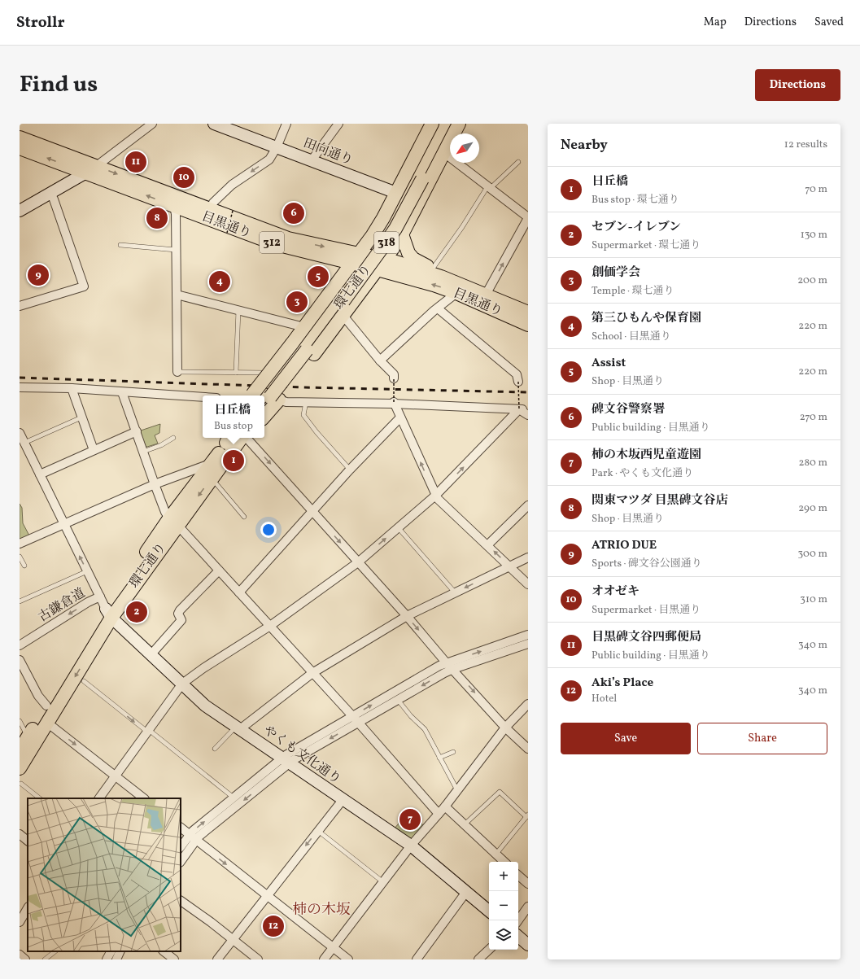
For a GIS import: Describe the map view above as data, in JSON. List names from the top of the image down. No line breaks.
{"streets":{"main road":["目黒通り","312","318","環七通り"],"street":["田向通り","古鎌倉道","やくも文化通り"]},"crossings":[["環七通り","やくも文化通り"]],"one_way":["古鎌倉道"],"districts":["柿の木坂"],"north":"bottom left","page":{"header":"Strollr","nav":["Map","Directions","Saved"],"title":"Find us","buttons":["Directions",["Save","Share"]],"heading":["Nearby","12 results"],"pins":["11","10","6","8","9","5","4","3","1","2","7","12"],"list":[{"mark":"1","name":"日丘橋","note":"Bus stop · 環七通り","value":"70 m"},{"mark":"2","name":"セブン-イレブン","note":"Supermarket · 環七通り","value":"130 m"},{"mark":"3","name":"創価学会","note":"Temple · 環七通り","value":"200 m"},{"mark":"4","name":"第三ひもんや保育園","note":"School · 目黒通り","value":"220 m"},{"mark":"5","name":"Assist","note":"Shop · 目黒通り","value":"220 m"},{"mark":"6","name":"碑文谷警察署","note":"Public building · 目黒通り","value":"270 m"},{"mark":"7","name":"柿の木坂西児童遊園","note":"Park · やくも文化通り","value":"280 m"},{"mark":"8","name":"関東マツダ 目黒碑文谷店","note":"Shop · 目黒通り","value":"290 m"},{"mark":"9","name":"ATRIO DUE","note":"Sports · 碑文谷公園通り","value":"300 m"},{"mark":"10","name":"オオゼキ","note":"Supermarket · 目黒通り","value":"310 m"},{"mark":"11","name":"目黒碑文谷四郵便局","note":"Public building · 目黒通り","value":"340 m"},{"mark":"12","name":"Aki’s Place","note":"Hotel","value":"340 m"}],"popup":["日丘橋","Bus stop"],"map_buttons":["+","−"]}}
